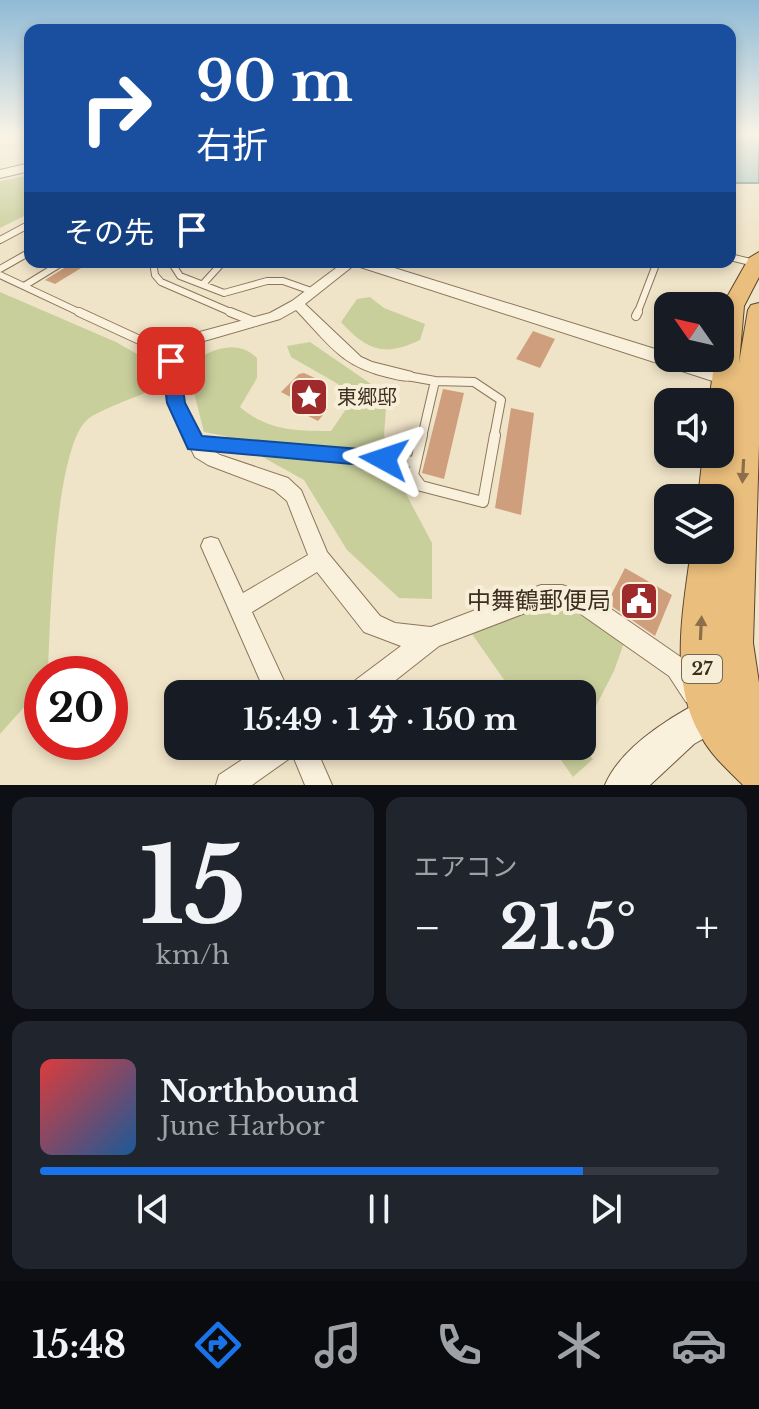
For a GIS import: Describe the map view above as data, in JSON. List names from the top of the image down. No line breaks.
{"streets":{"highway":["27"]},"places":{"place":["東郷邸"],"public building":["中舞鶴郵便局"]},"north":"top left","page":{"turn":["90 m","右折"],"then":"その先","limit":"20","trip":"15:49 · 1 分 · 150 m","tile":[["15","km/h"],"エアコン"],"heat":["−","21.5°","+"],"song":["Northbound","June Harbor"],"tabs":"15:48"}}
